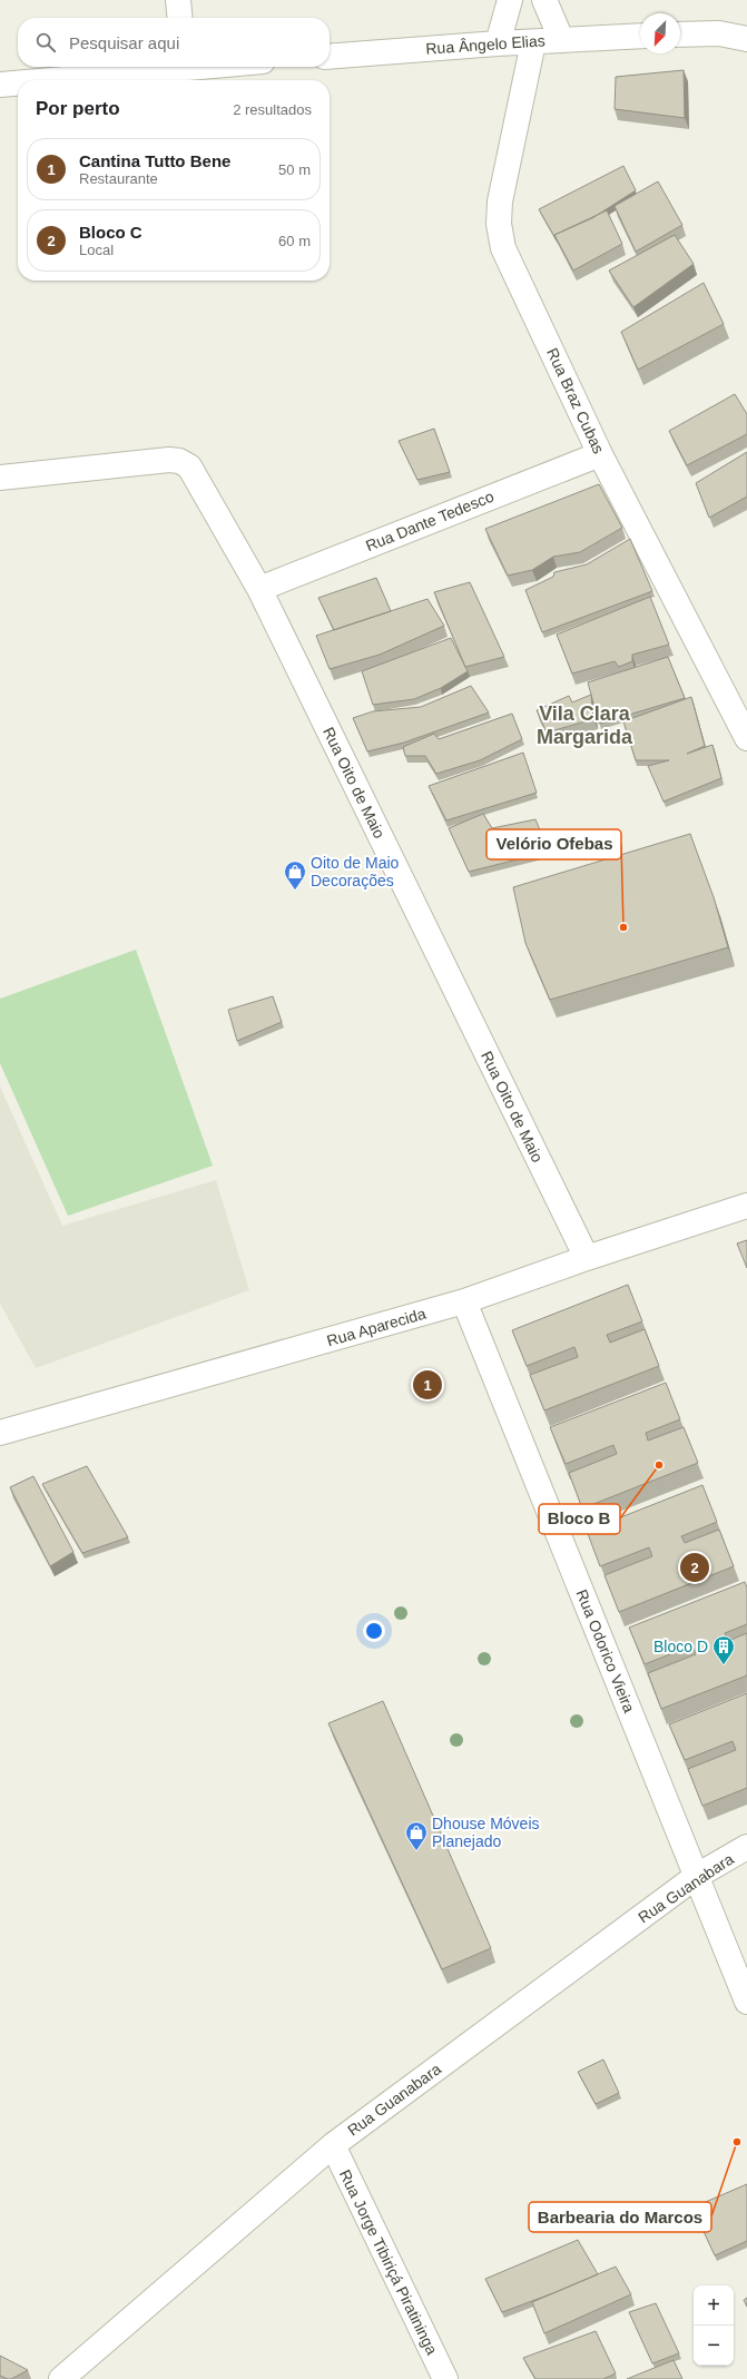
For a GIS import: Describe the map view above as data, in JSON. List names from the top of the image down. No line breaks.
{"streets":{"street":["Rua Ângelo Elias","Rua Braz Cubas","Rua Dante Tedesco","Rua Oito de Maio","Rua Aparecida","Rua Odorico Vieira","Rua Guanabara","Rua Jorge Tibiriçá Piratininga"]},"crossings":[["Rua Ângelo Elias","Rua Braz Cubas"],["Rua Braz Cubas","Rua Dante Tedesco"],["Rua Dante Tedesco","Rua Oito de Maio"],["Rua Oito de Maio","Rua Aparecida"],["Rua Aparecida","Rua Odorico Vieira"],["Rua Odorico Vieira","Rua Guanabara"],["Rua Guanabara","Rua Jorge Tibiriçá Piratininga"]],"districts":["Vila Clara Margarida"],"places":{"shop":["Oito de Maio Decorações","Dhouse Móveis Planejado"],"other":["Velório Ofebas","Bloco B","Barbearia do Marcos"],"building":["Bloco D"]},"north":"bottom left","page":{"search":"Pesquisar aqui","heading":["Por perto","2 resultados"],"list":[{"mark":"1","name":"Cantina Tutto Bene","note":"Restaurante","value":"50 m"},{"mark":"2","name":"Bloco C","note":"Local","value":"60 m"}],"pins":["1","2"],"map_buttons":["+","−"]}}
